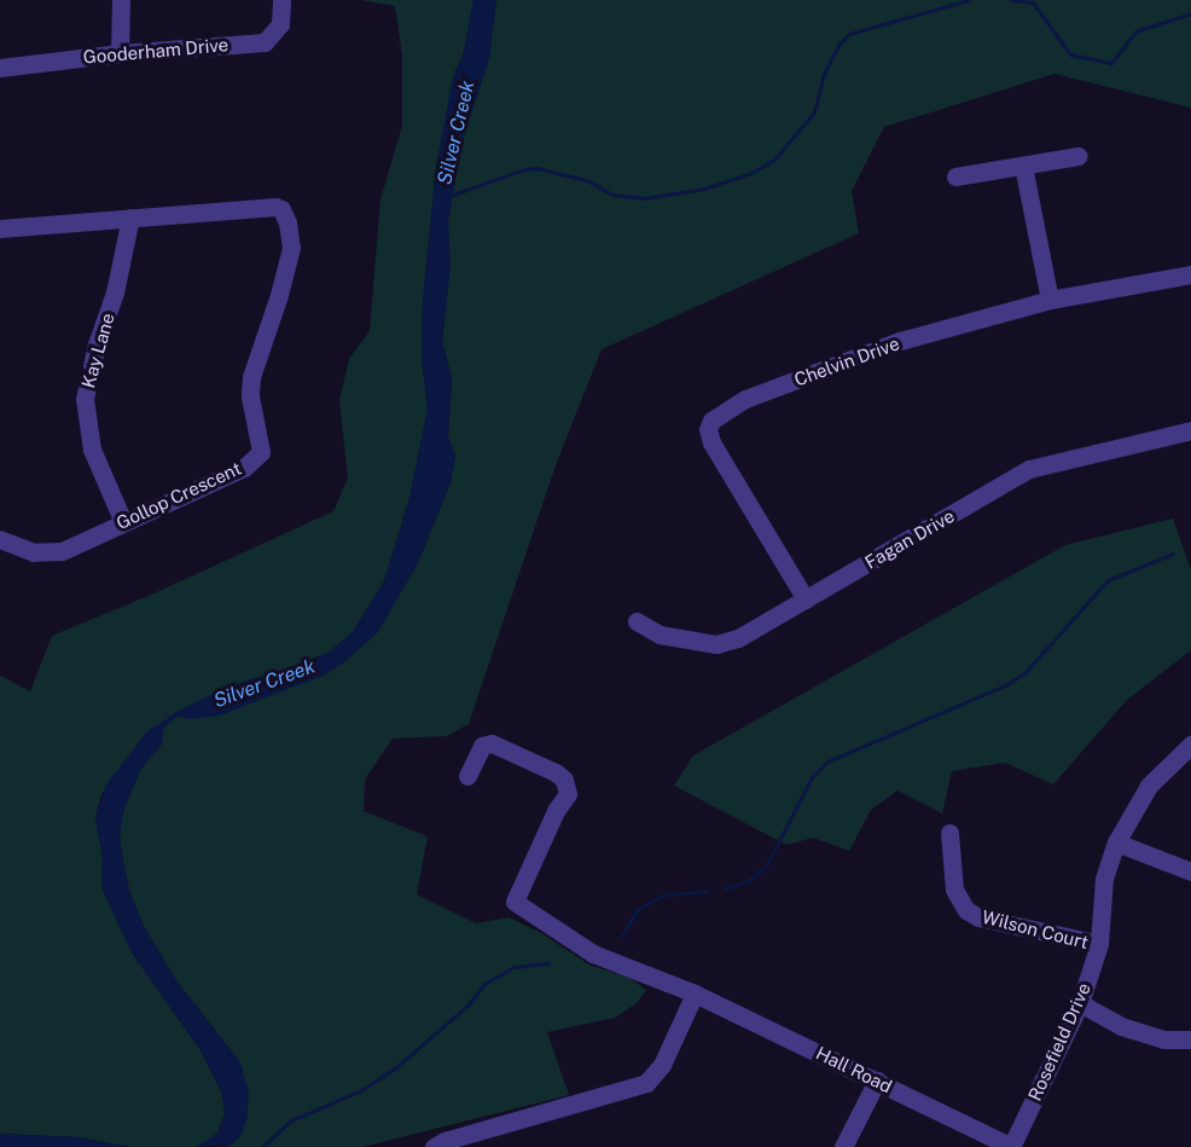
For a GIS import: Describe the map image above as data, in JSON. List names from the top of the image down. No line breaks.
{"streets":{"street":["Gooderham Drive","Kay Lane","Chelvin Drive","Gollop Crescent","Fagan Drive","Wilson Court","Rosefield Drive","Hall Road"]},"crossings":[["Kay Lane","Gollop Crescent"],["Chelvin Drive","Fagan Drive"],["Wilson Court","Rosefield Drive"],["Rosefield Drive","Hall Road"]],"water":["Silver Creek"]}
